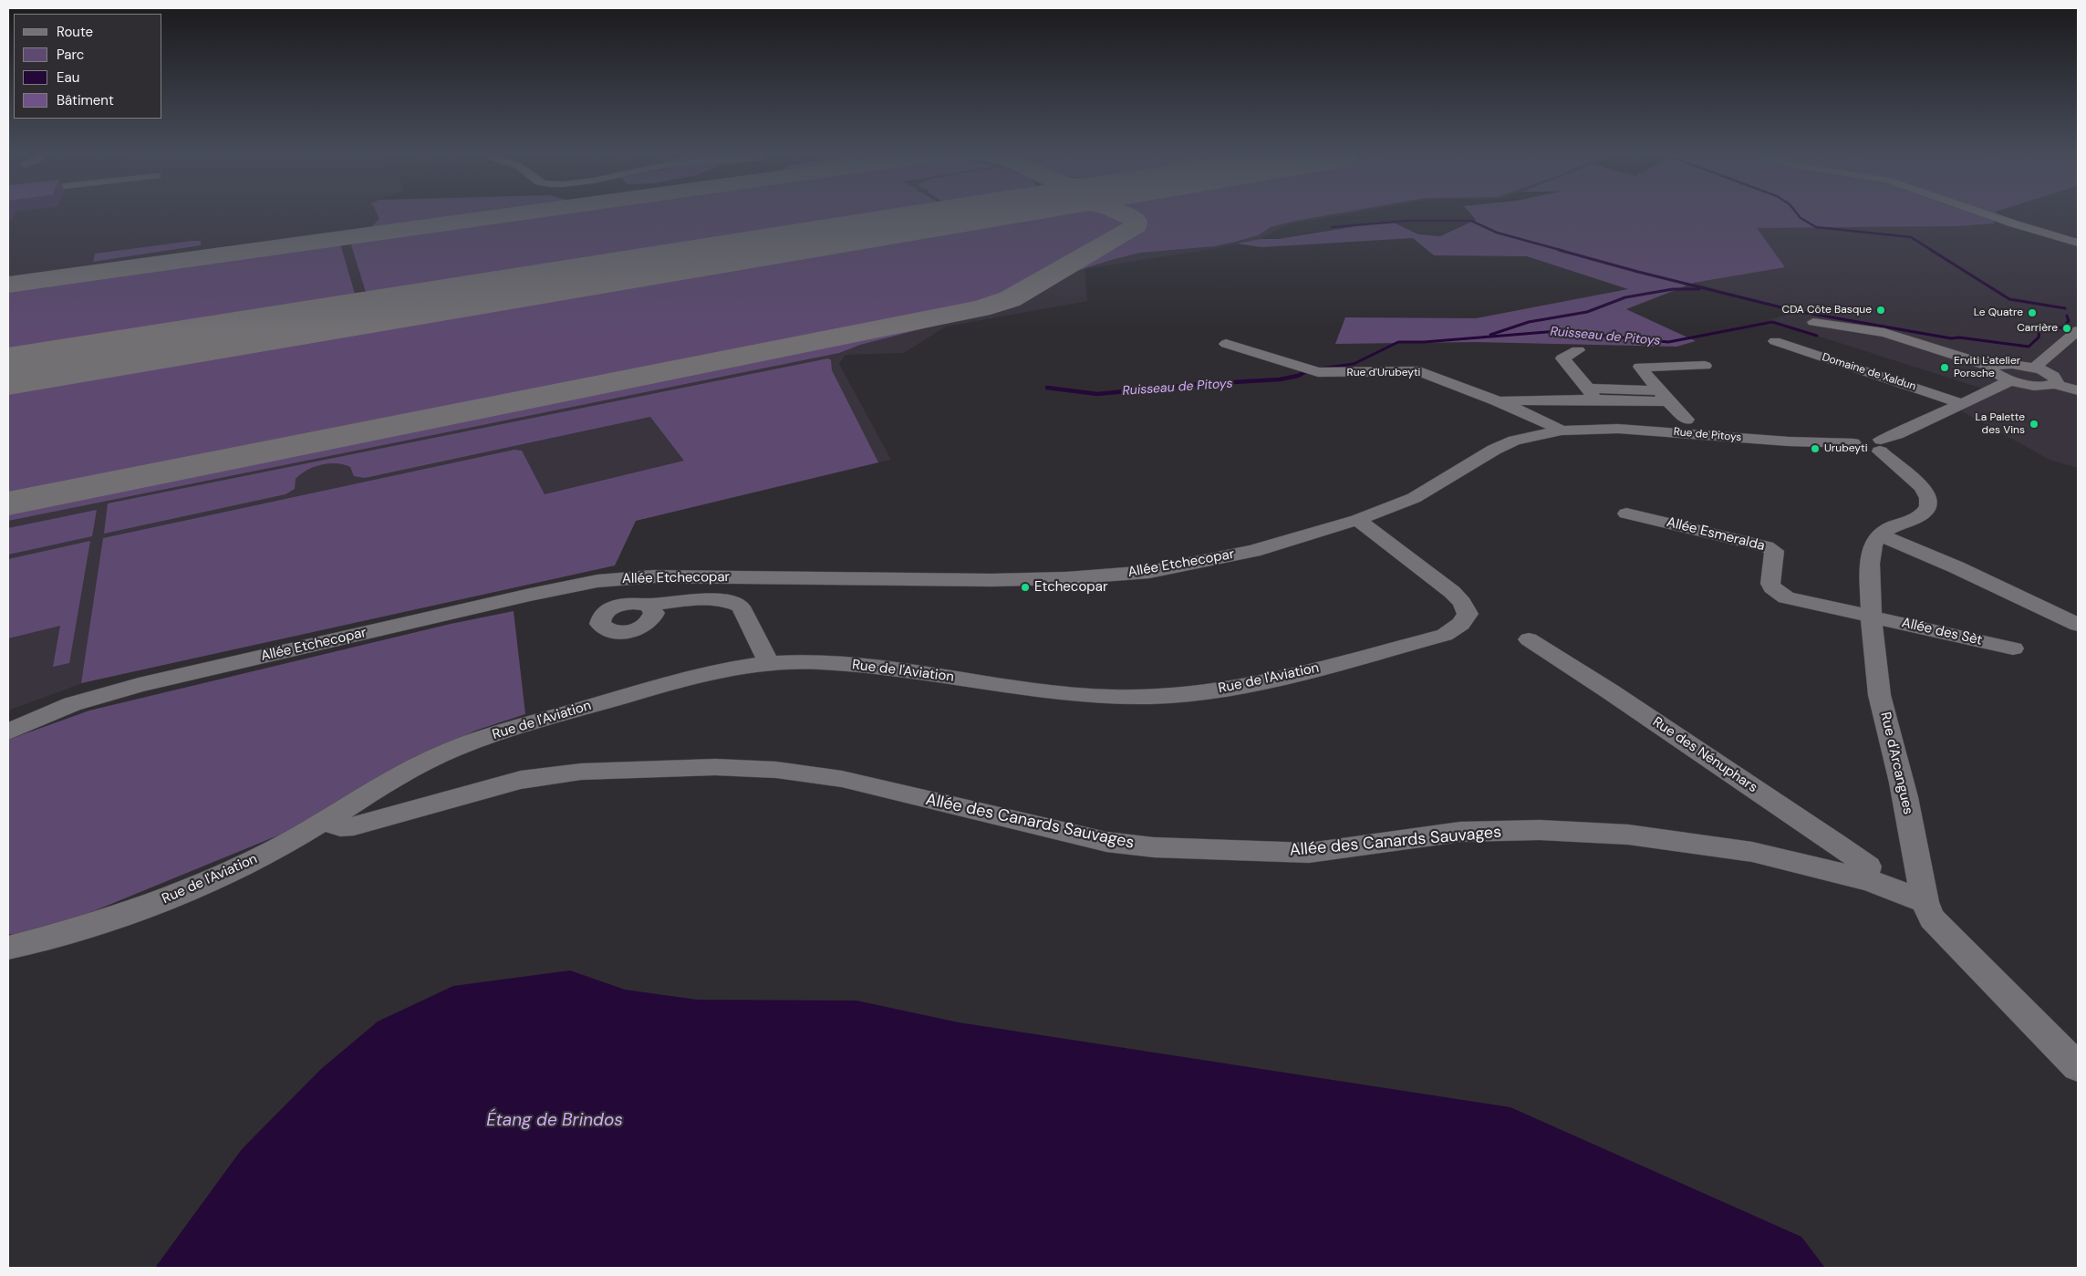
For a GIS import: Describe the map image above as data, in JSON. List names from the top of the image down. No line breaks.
{"streets":{"street":["Domaine de Xaldun","Rue d'Urubeyti","Rue de Pitoys","Allée Esmeralda","Allée Etchecopar","Allée des Sèt","Rue de l'Aviation","Rue des Nénuphars","Rue d'Arcangues","Allée des Canards Sauvages"]},"crossings":[["Rue d'Urubeyti","Rue de Pitoys"],["Allée Esmeralda","Allée des Sèt"],["Allée Esmeralda","Rue d'Arcangues"],["Allée Etchecopar","Rue de l'Aviation"],["Allée des Sèt","Rue d'Arcangues"],["Rue de l'Aviation","Allée des Canards Sauvages"],["Rue des Nénuphars","Allée des Canards Sauvages"],["Rue d'Arcangues","Allée des Canards Sauvages"]],"water":["Ruisseau de Pitoys","Étang de Brindos"],"places":["CDA Côte Basque","Le Quatre","Carrière","Erviti L'atelier Porsche","La Palette des Vins","Urubeyti","Etchecopar"],"legend":["Route","Parc","Eau","Bâtiment"]}
